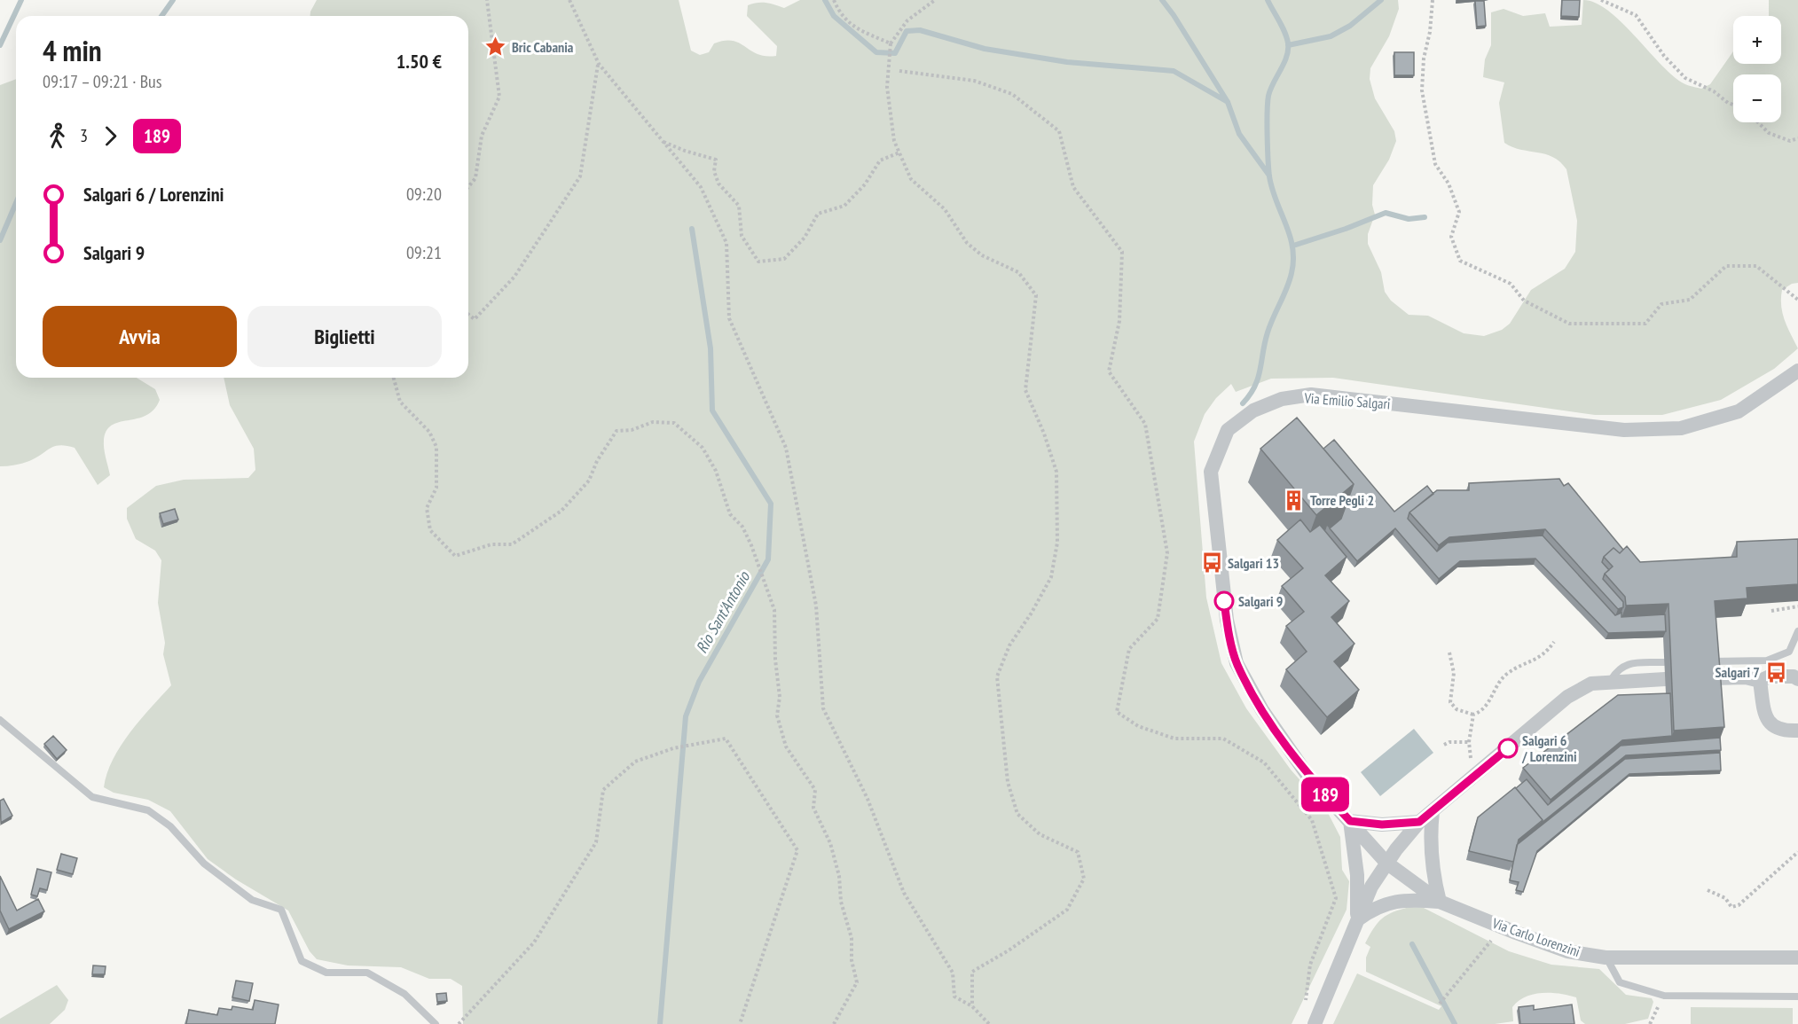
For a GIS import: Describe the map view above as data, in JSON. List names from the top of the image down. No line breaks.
{"streets":{"street":["Via Emilio Salgari","Via Carlo Lorenzini"]},"crossings":[["Via Emilio Salgari","Via Carlo Lorenzini"]],"water":["Rio Sant'Antonio"],"places":{"place":["Bric Cabania"],"building":["Torre Pegli 2"],"bus stop":["Salgari 13","Salgari 7"],"other":["Salgari 9","Salgari 6 / Lorenzini"]},"lines":["bus line 189"],"page":{"on_map":"189","map_buttons":["+","−"],"heading":["4 min","09:17 – 09:21 · Bus","1.50 €"],"legs":["3","189"],"list":[{"name":"Salgari 6 / Lorenzini","value":"09:20"},{"name":"Salgari 9","value":"09:21"}],"buttons":["Avvia","Biglietti"]}}
